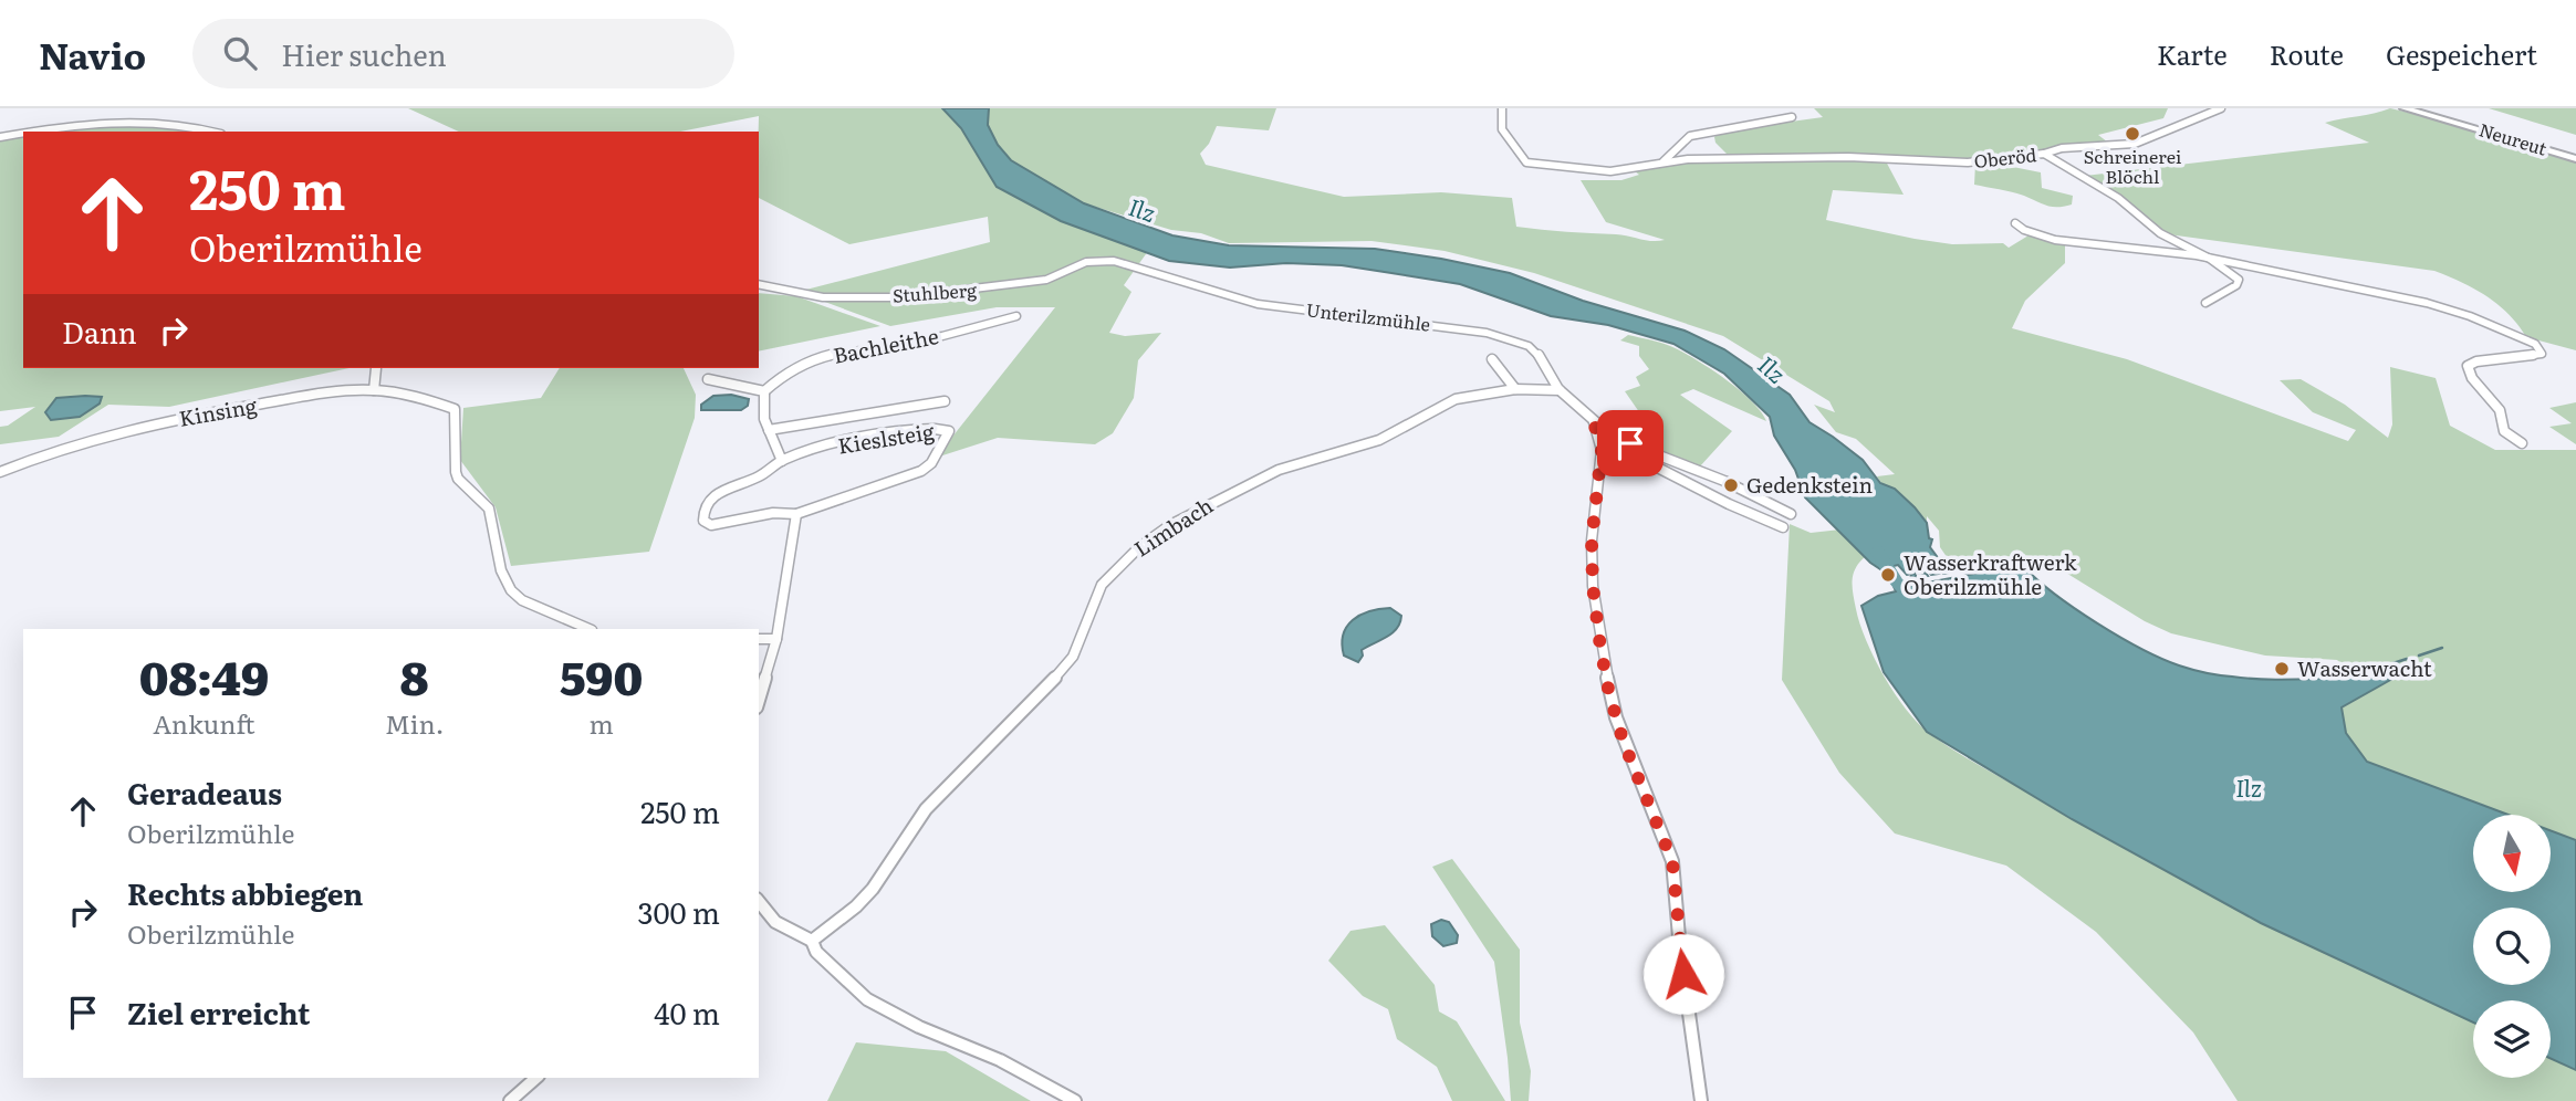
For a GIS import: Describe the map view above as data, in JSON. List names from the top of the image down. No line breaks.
{"streets":{"street":["Neureut","Oberöd","Stuhlberg","Unterilzmühle","Bachleithe","Kinsing","Kieslsteig","Limbach"]},"crossings":[["Stuhlberg","Unterilzmühle"],["Unterilzmühle","Limbach"]],"water":["Ilz"],"places":["Schreinerei Blöchl","Gedenkstein","Wasserkraftwerk Oberilzmühle","Wasserwacht"],"north":"bottom","page":{"header":"Navio","search":"Hier suchen","nav":["Karte","Route","Gespeichert"],"turn":["250 m","Oberilzmühle"],"then":"Dann","eta":["08:49","Ankunft","8","Min.","590","m"],"list":[{"name":"Geradeaus","note":"Oberilzmühle","value":"250 m"},{"name":"Rechts abbiegen","note":"Oberilzmühle","value":"300 m"},{"name":"Ziel erreicht","value":"40 m"}]}}
